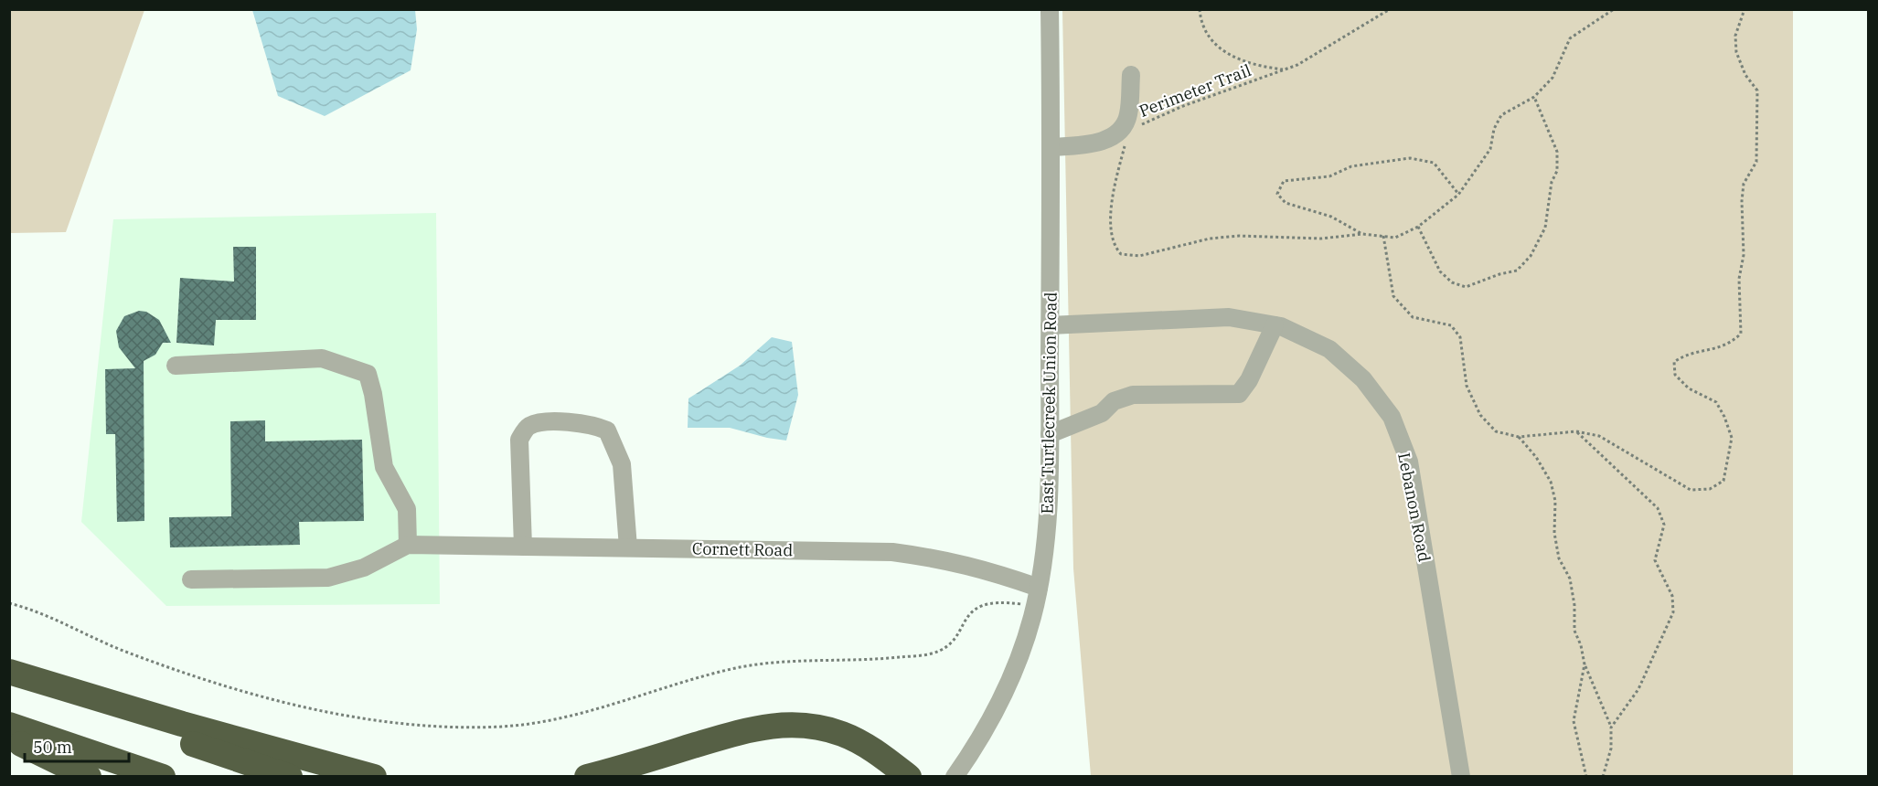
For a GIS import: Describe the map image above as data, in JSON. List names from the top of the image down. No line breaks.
{"streets":{"street":["East Turtlecreek Union Road","Lebanon Road","Cornett Road"],"path":["Perimeter Trail"]},"crossings":[["East Turtlecreek Union Road","Lebanon Road"],["East Turtlecreek Union Road","Cornett Road"]],"scale_bar":"50 m"}
